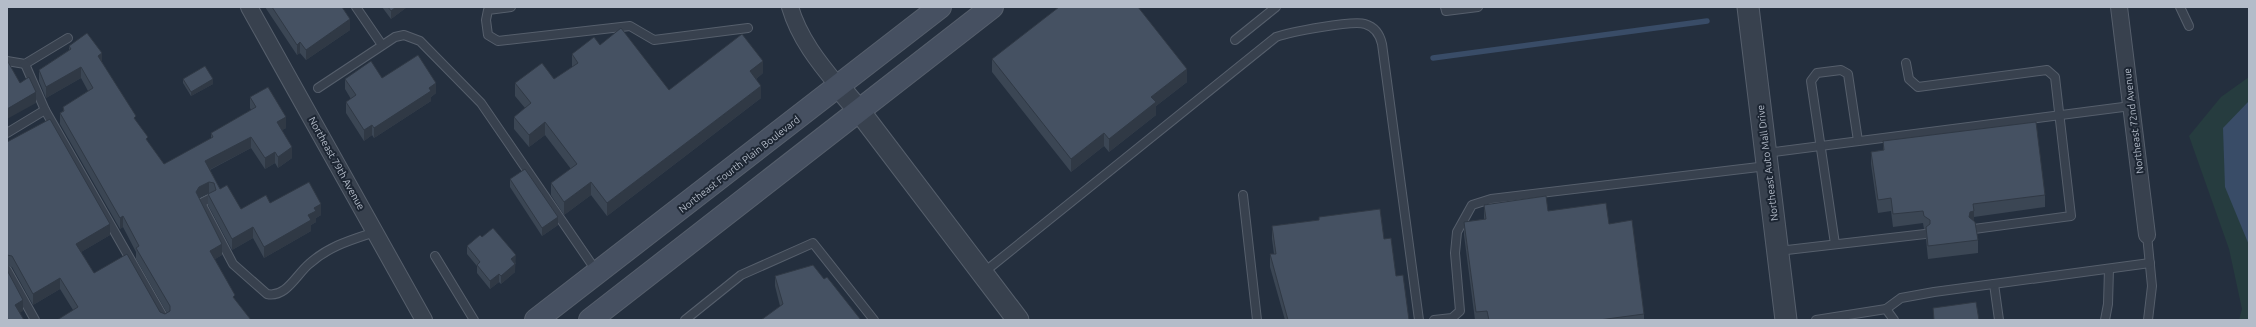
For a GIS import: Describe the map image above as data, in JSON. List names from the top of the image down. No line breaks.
{"streets":{"main road":["Northeast Fourth Plain Boulevard"],"street":["Northeast 72nd Avenue","Northeast 79th Avenue","Northeast Auto Mall Drive"]}}
